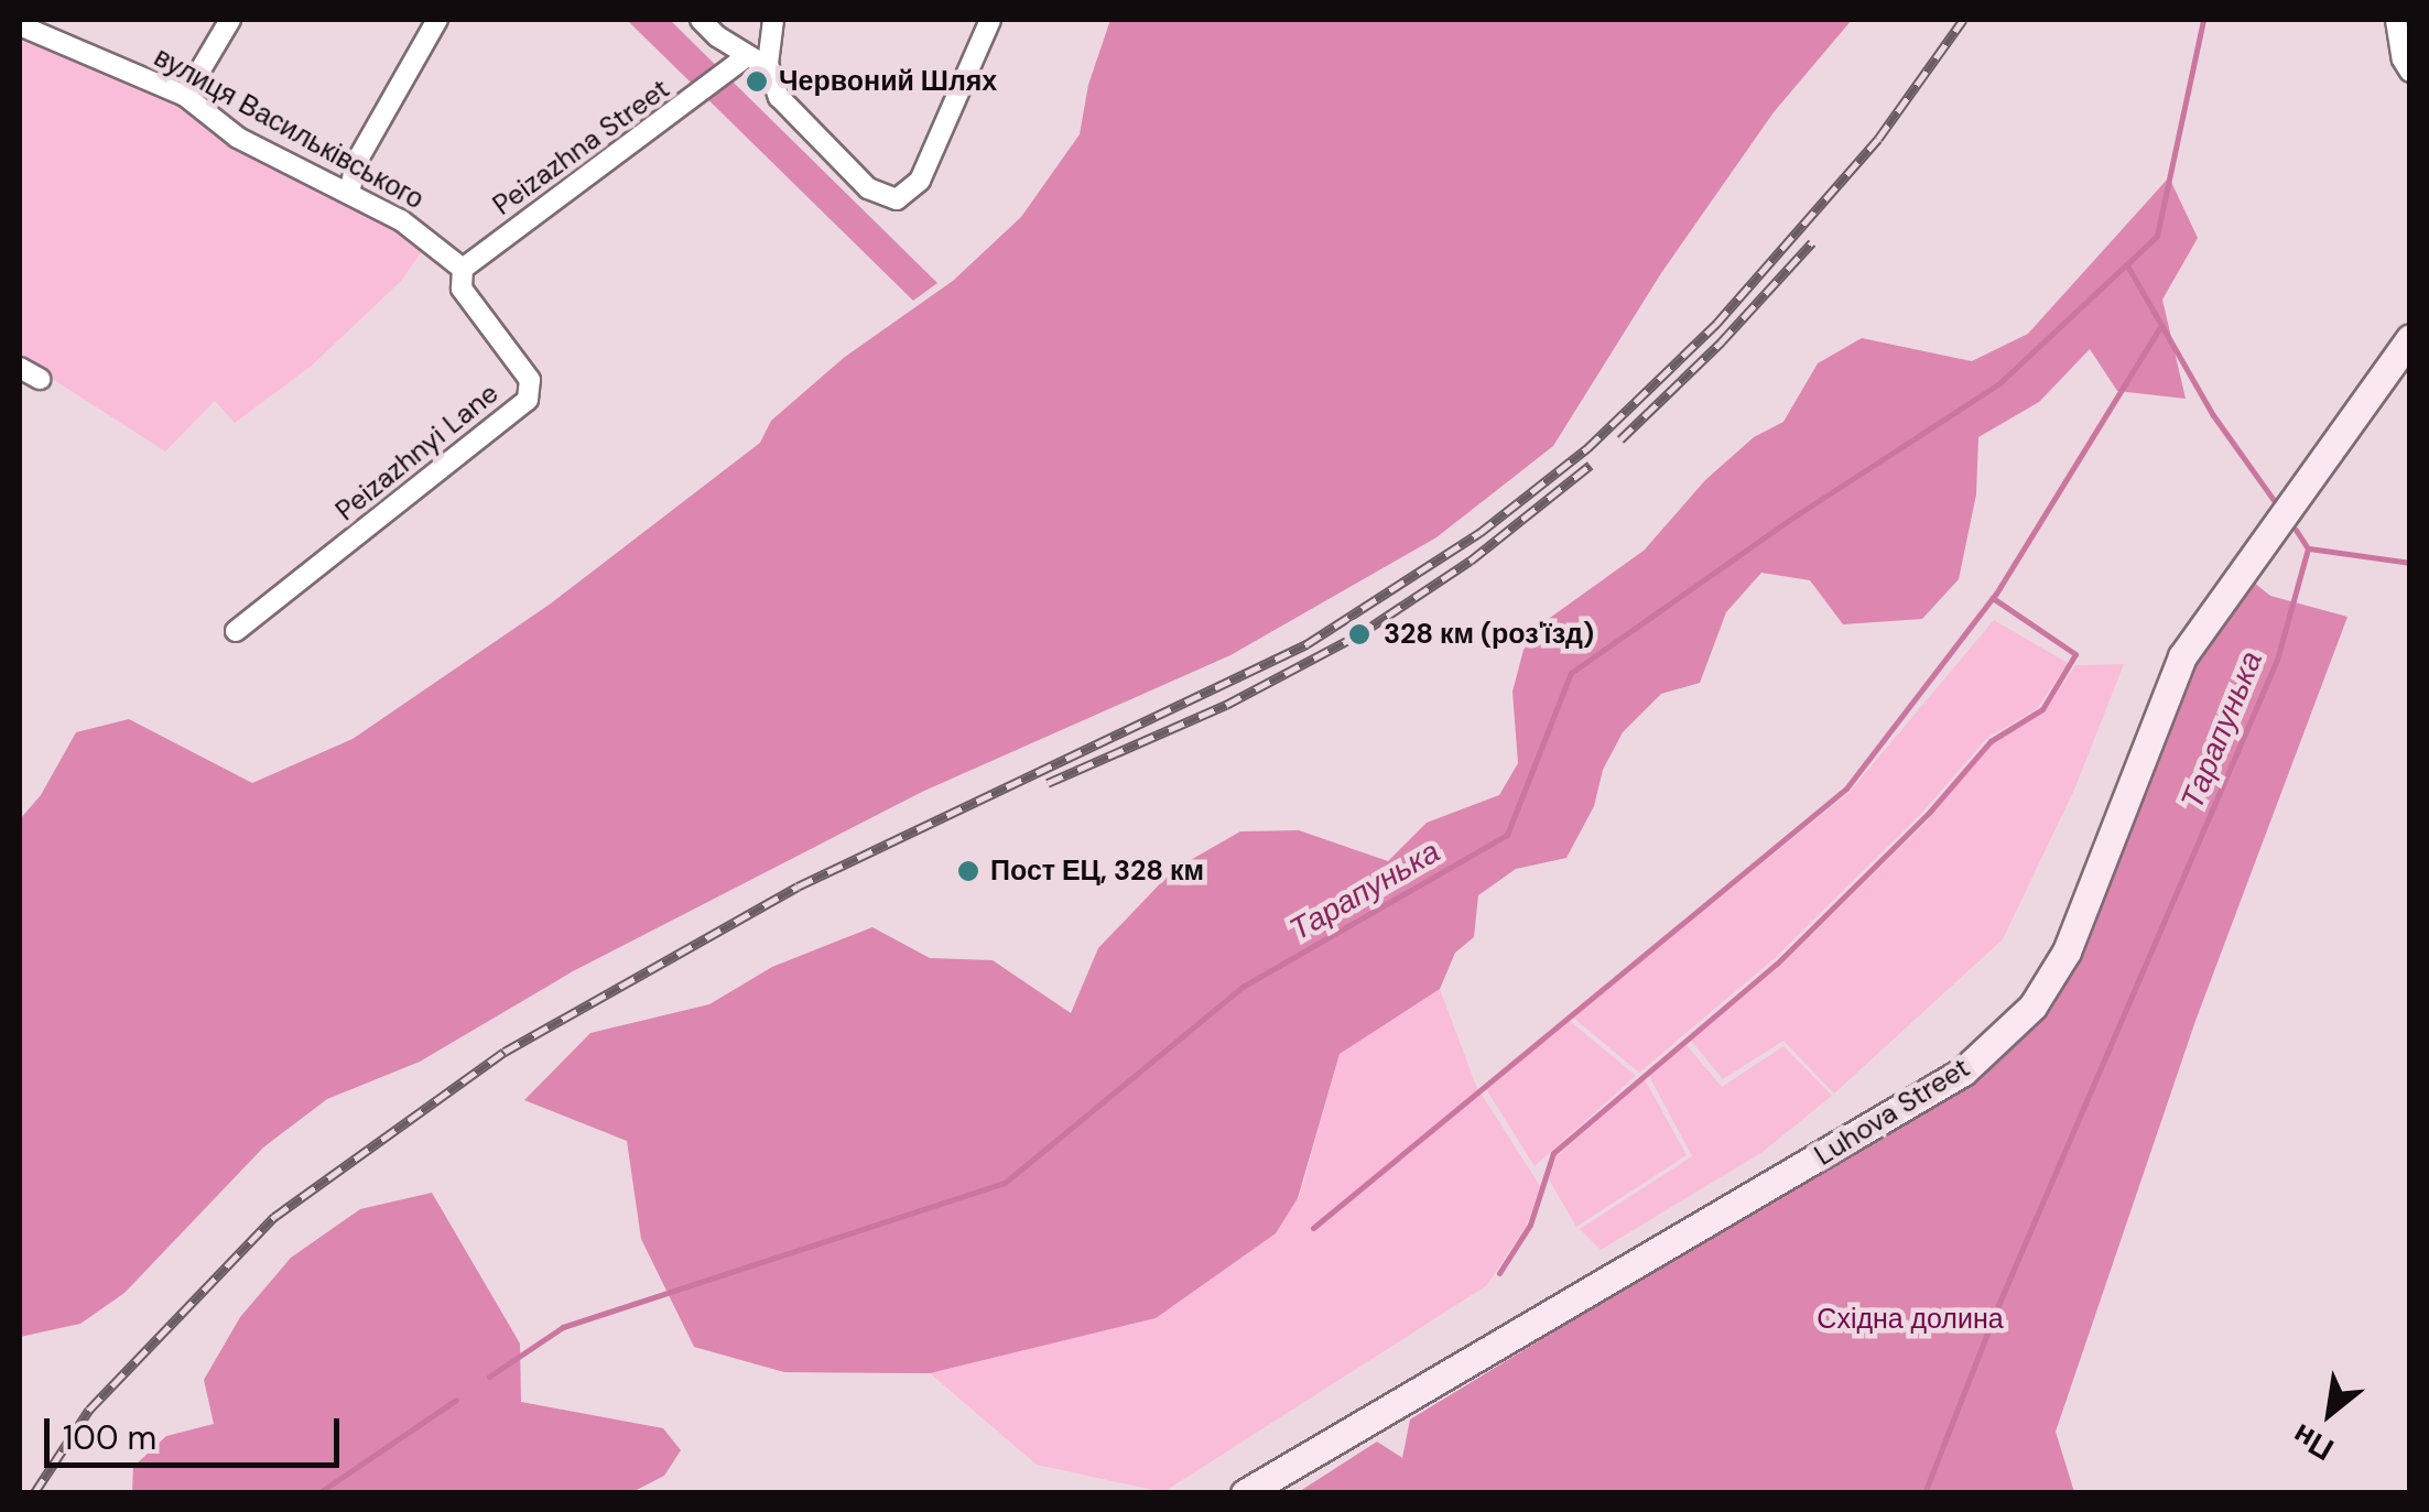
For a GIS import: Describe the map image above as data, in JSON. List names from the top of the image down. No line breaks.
{"streets":{"street":["вулиця Васильківського","Peizazhna Street","Peizazhnyi Lane","Luhova Street"]},"crossings":[["вулиця Васильківського","Peizazhna Street"],["вулиця Васильківського","Peizazhnyi Lane"],["Peizazhna Street","Peizazhnyi Lane"]],"water":["Тарапунька"],"parks":["Східна долина"],"places":["Червоний Шлях","328 км (роз'їзд)","Пост ЕЦ, 328 км"],"scale_bar":"100 m","north":"bottom left"}
